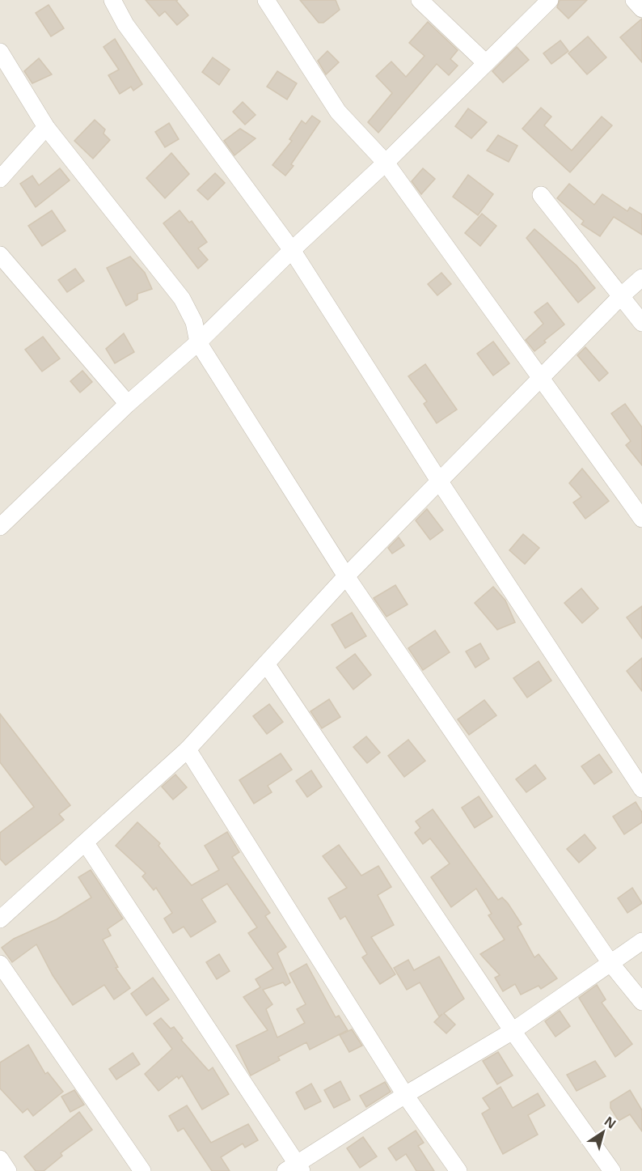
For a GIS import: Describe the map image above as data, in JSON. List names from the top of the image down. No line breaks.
{"north":"top right"}
